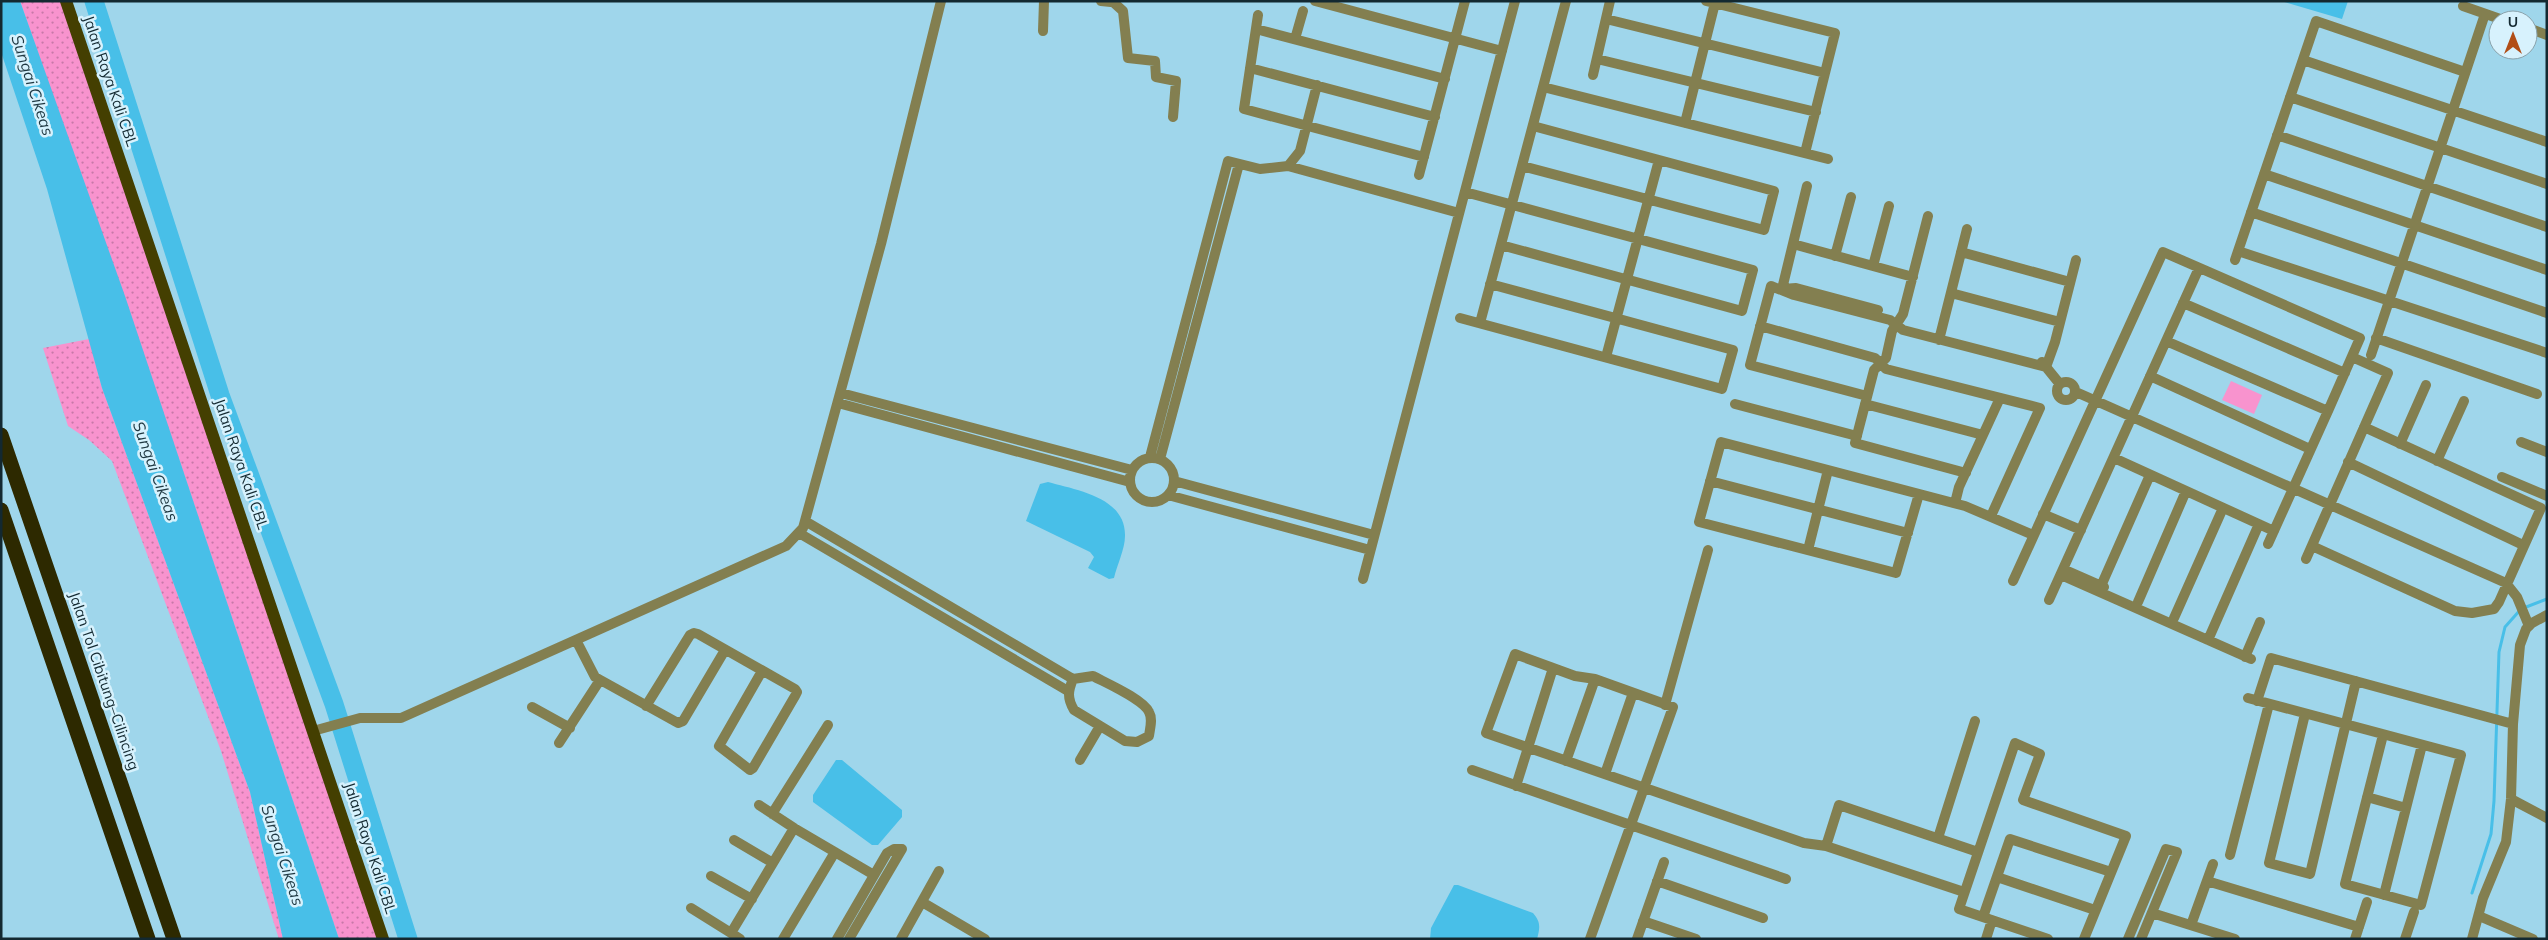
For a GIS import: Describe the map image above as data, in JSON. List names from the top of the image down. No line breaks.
{"streets":{"highway":["Jalan Tol Cibitung–Cilincing"],"main road":["Jalan Raya Kali CBL"]},"water":["Sungai Cikeas"],"north":"top"}
